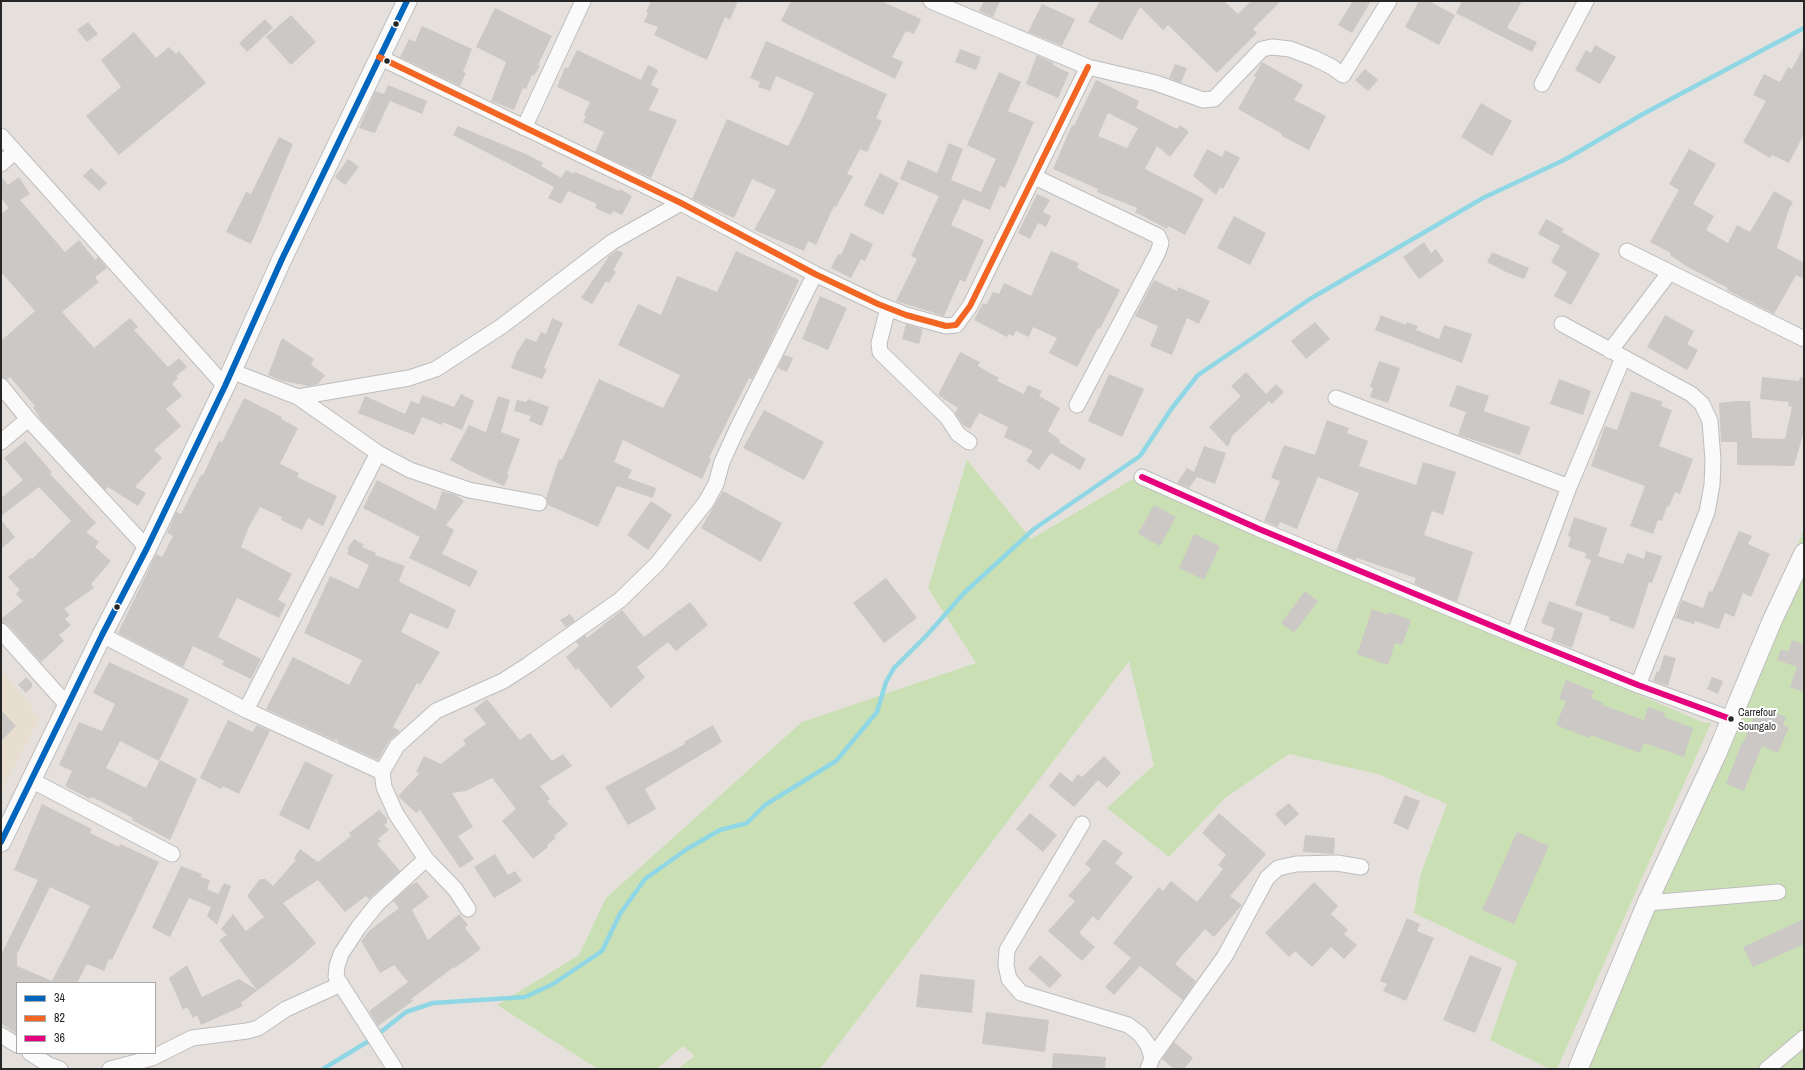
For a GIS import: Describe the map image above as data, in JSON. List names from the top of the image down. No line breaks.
{"places":["Carrefour Soungalo"],"lines":["transit line 34","transit line 82","transit line 36"],"legend":["34","82","36"]}
